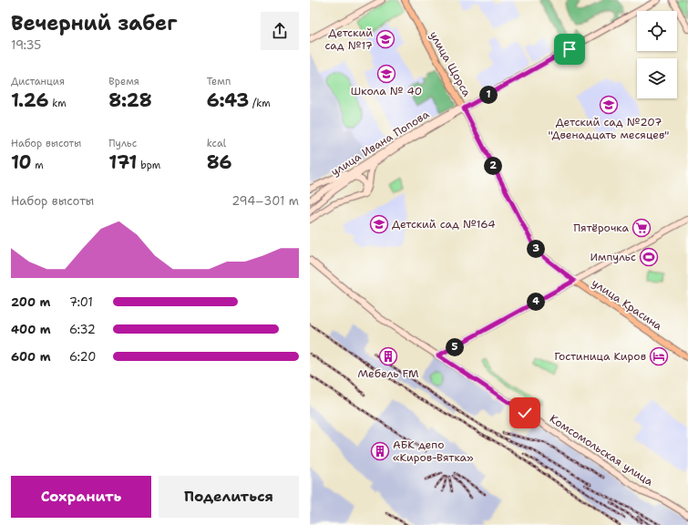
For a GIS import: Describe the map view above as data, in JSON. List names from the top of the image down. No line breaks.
{"streets":{"main road":["улица Щорса","улица Ивана Попова","улица Красина","Комсомольская улица"]},"crossings":[["улица Щорса","улица Ивана Попова"],["улица Щорса","улица Красина"]],"places":{"school or university":["Детский сад №17","Школа № 40","Детский сад №207 \"Двенадцать месяцев\"","Детский сад №164"],"supermarket":["Пятёрочка"],"sports":["Импульс"],"building":["Мебель FM","АБК депо «Киров-Вятка»"],"hotel":["Гостиница Киров"]},"page":{"heading":["Вечерний забег","19:35"],"stats":[["Дистанция","1.26 km"],["Время","8:28"],["Темп","6:43 /km"],["Набор высоты","10 m"],["Пульс","171 bpm"],["kcal","86"]],"pins":["1","2","3","4","5"],"chart":["Набор высоты","294–301 m"],"list":[{"name":"200 m","note":"7:01"},{"name":"400 m","note":"6:32"},{"name":"600 m","note":"6:20"}],"buttons":["Сохранить","Поделиться"]}}
